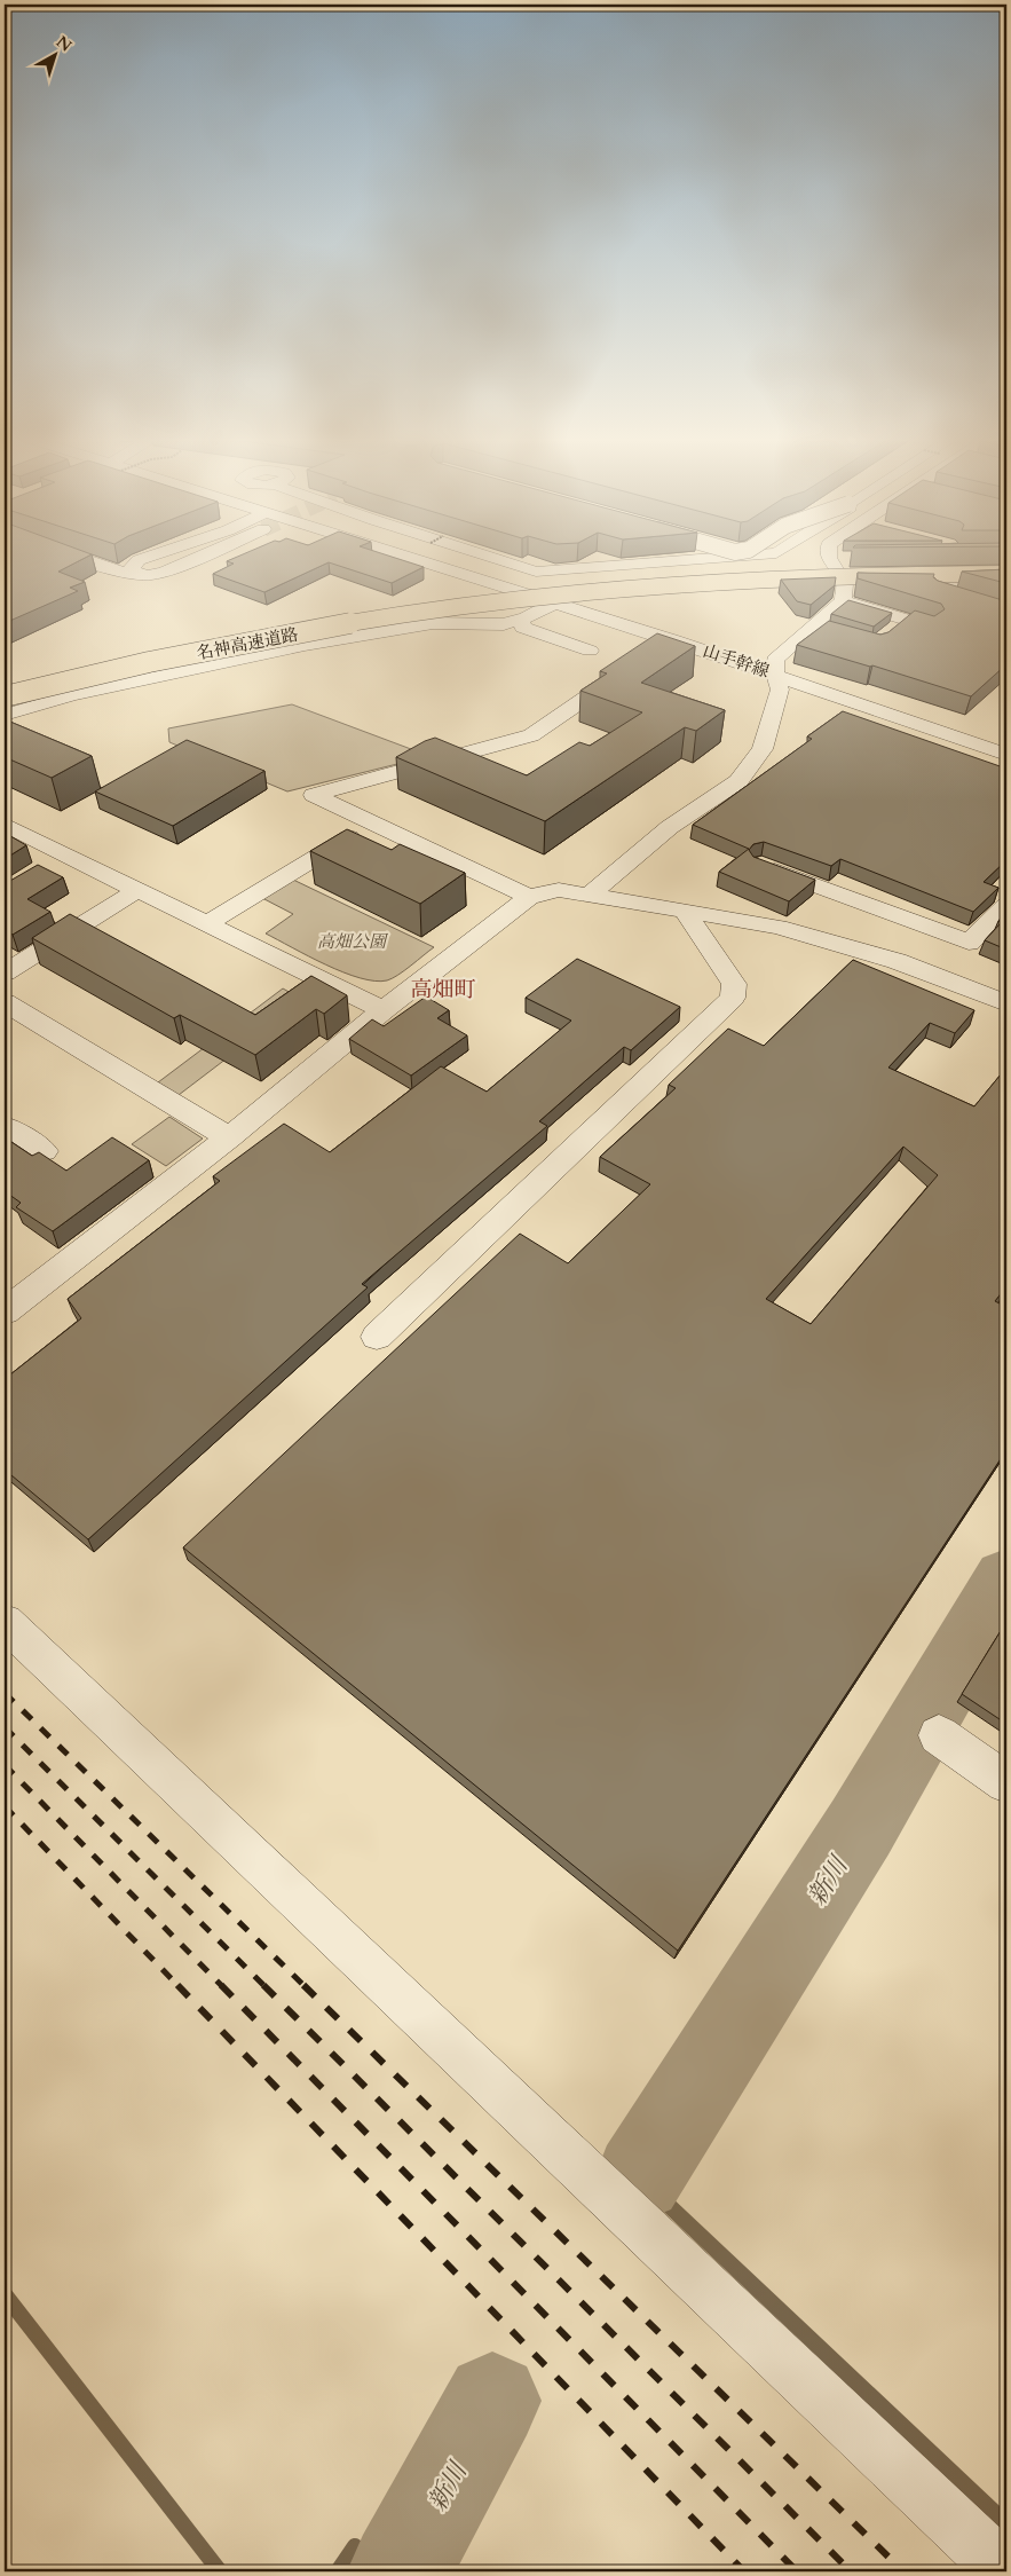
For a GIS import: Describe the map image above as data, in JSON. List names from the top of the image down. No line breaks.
{"streets":{"highway":["名神高速道路"],"street":["山手幹線"]},"districts":["高畑町"],"water":["新川"],"parks":["高畑公園"],"north":"top right"}
